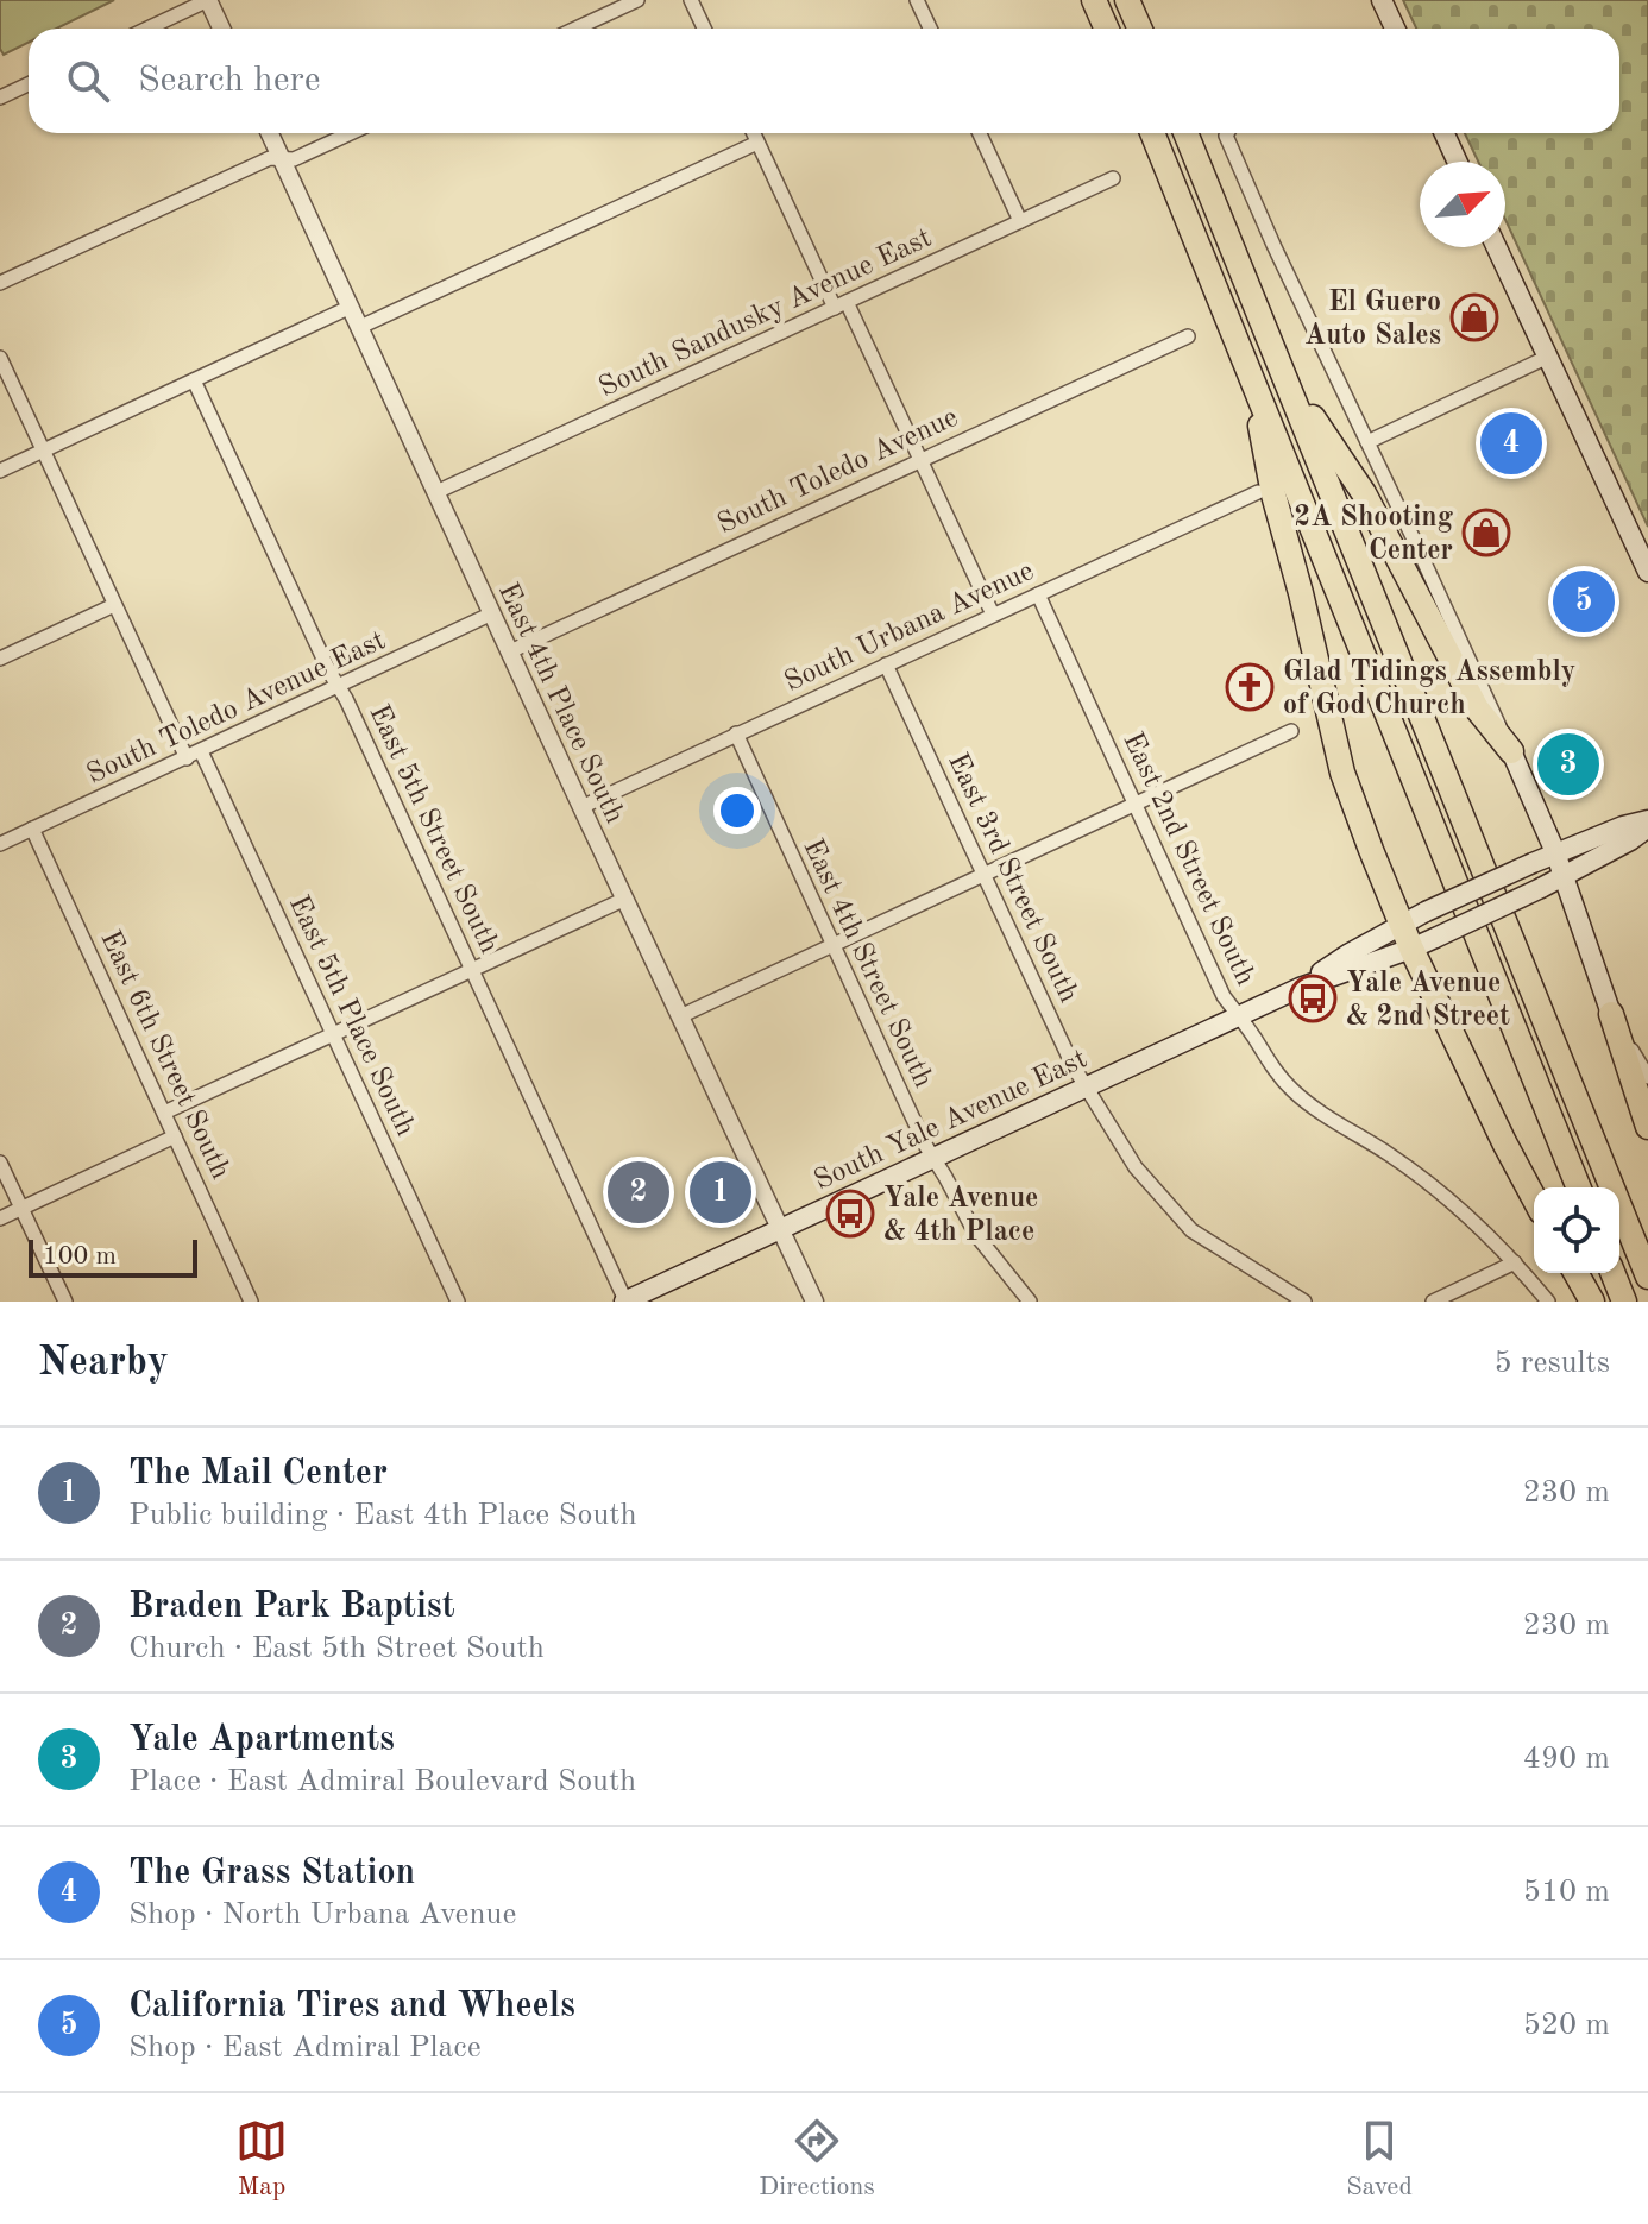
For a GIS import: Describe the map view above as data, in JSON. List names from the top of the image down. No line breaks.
{"streets":{"main road":["South Yale Avenue East"],"street":["South Sandusky Avenue East","South Toledo Avenue","South Urbana Avenue","East 4th Place South","South Toledo Avenue East","East 5th Street South","East 2nd Street South","East 3rd Street South","East 4th Street South","East 5th Place South","East 6th Street South"]},"crossings":[["South Sandusky Avenue East","East 4th Place South"],["South Toledo Avenue","East 4th Place South"],["South Urbana Avenue","East 4th Place South"],["South Urbana Avenue","East 2nd Street South"],["South Urbana Avenue","East 3rd Street South"],["South Urbana Avenue","East 4th Street South"],["East 4th Place South","South Toledo Avenue East"],["East 4th Place South","South Yale Avenue East"],["South Toledo Avenue East","East 5th Street South"],["South Toledo Avenue East","East 5th Place South"],["South Toledo Avenue East","East 6th Street South"],["East 5th Street South","South Yale Avenue East"],["East 2nd Street South","South Yale Avenue East"],["East 3rd Street South","South Yale Avenue East"],["East 4th Street South","South Yale Avenue East"]],"places":{"shop":["El Guero Auto Sales","2A Shooting Center"],"church":["Glad Tidings Assembly of God Church"],"bus stop":["Yale Avenue & 2nd Street","Yale Avenue & 4th Place"]},"scale_bar":"100 m","north":"top right","page":{"search":"Search here","pins":["4","5","3","1","2"],"scale":"100 m","heading":["Nearby","5 results"],"list":[{"mark":"1","name":"The Mail Center","note":"Public building · East 4th Place South","value":"230 m"},{"mark":"2","name":"Braden Park Baptist","note":"Church · East 5th Street South","value":"230 m"},{"mark":"3","name":"Yale Apartments","note":"Place · East Admiral Boulevard South","value":"490 m"},{"mark":"4","name":"The Grass Station","note":"Shop · North Urbana Avenue","value":"510 m"},{"mark":"5","name":"California Tires and Wheels","note":"Shop · East Admiral Place","value":"520 m"}],"nav":["Map","Directions","Saved"]}}
